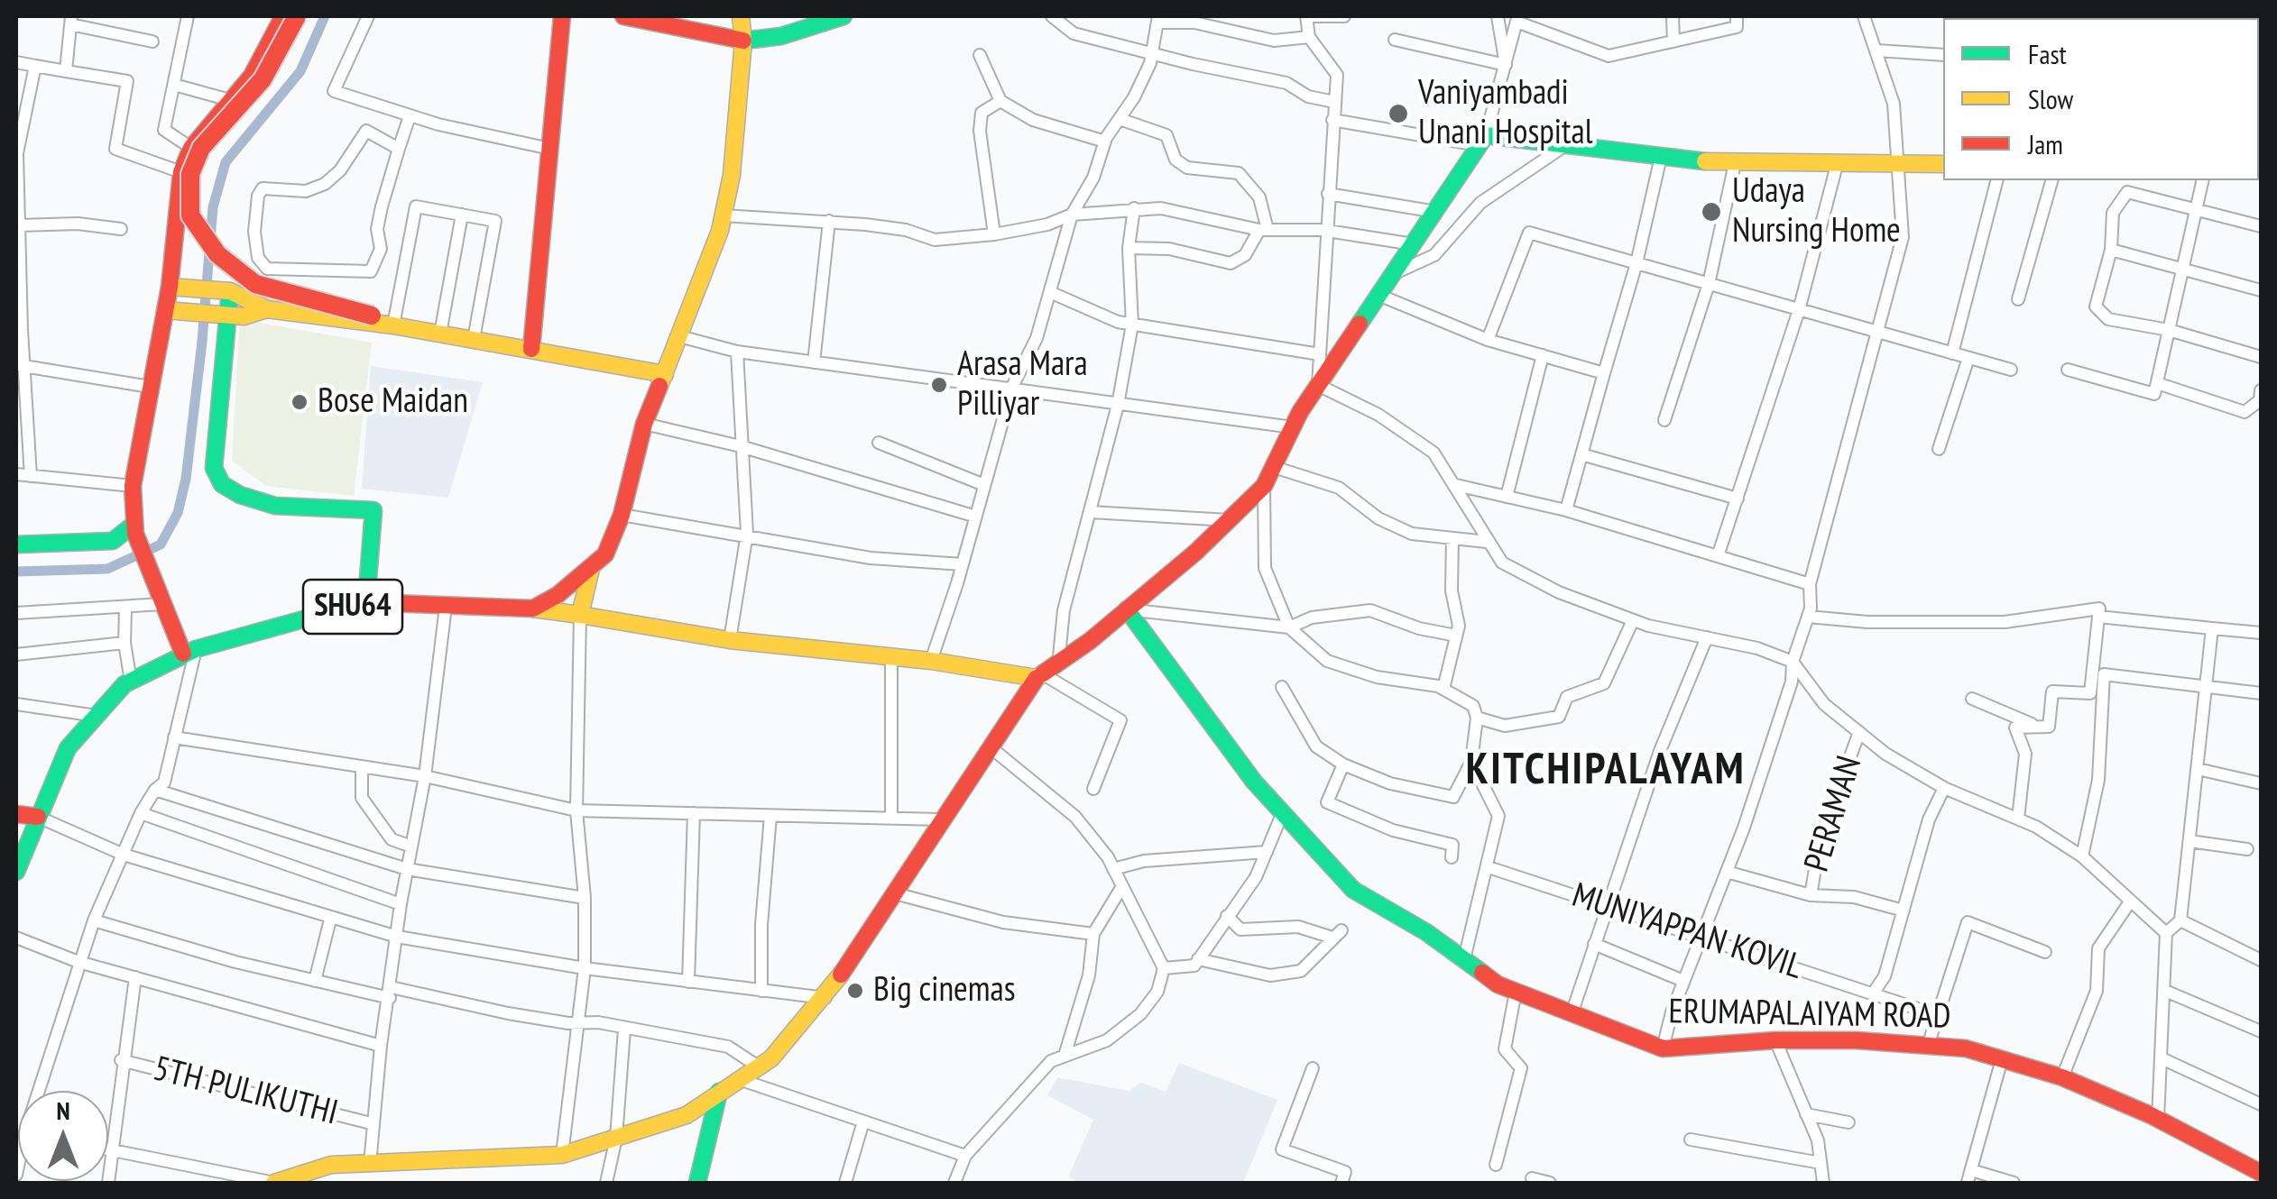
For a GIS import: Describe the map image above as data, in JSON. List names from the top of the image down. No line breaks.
{"streets":{"main road":["SHU64","ERUMAPALAIYAM ROAD"],"street":["PERAMAN","MUNIYAPPAN KOVIL","5TH PULIKUTHI"]},"districts":["KITCHIPALAYAM"],"places":["Vaniyambadi Unani Hospital","Udaya Nursing Home","Arasa Mara Pilliyar","Bose Maidan","Big cinemas"],"legend":["Fast","Slow","Jam"],"north":"top"}
